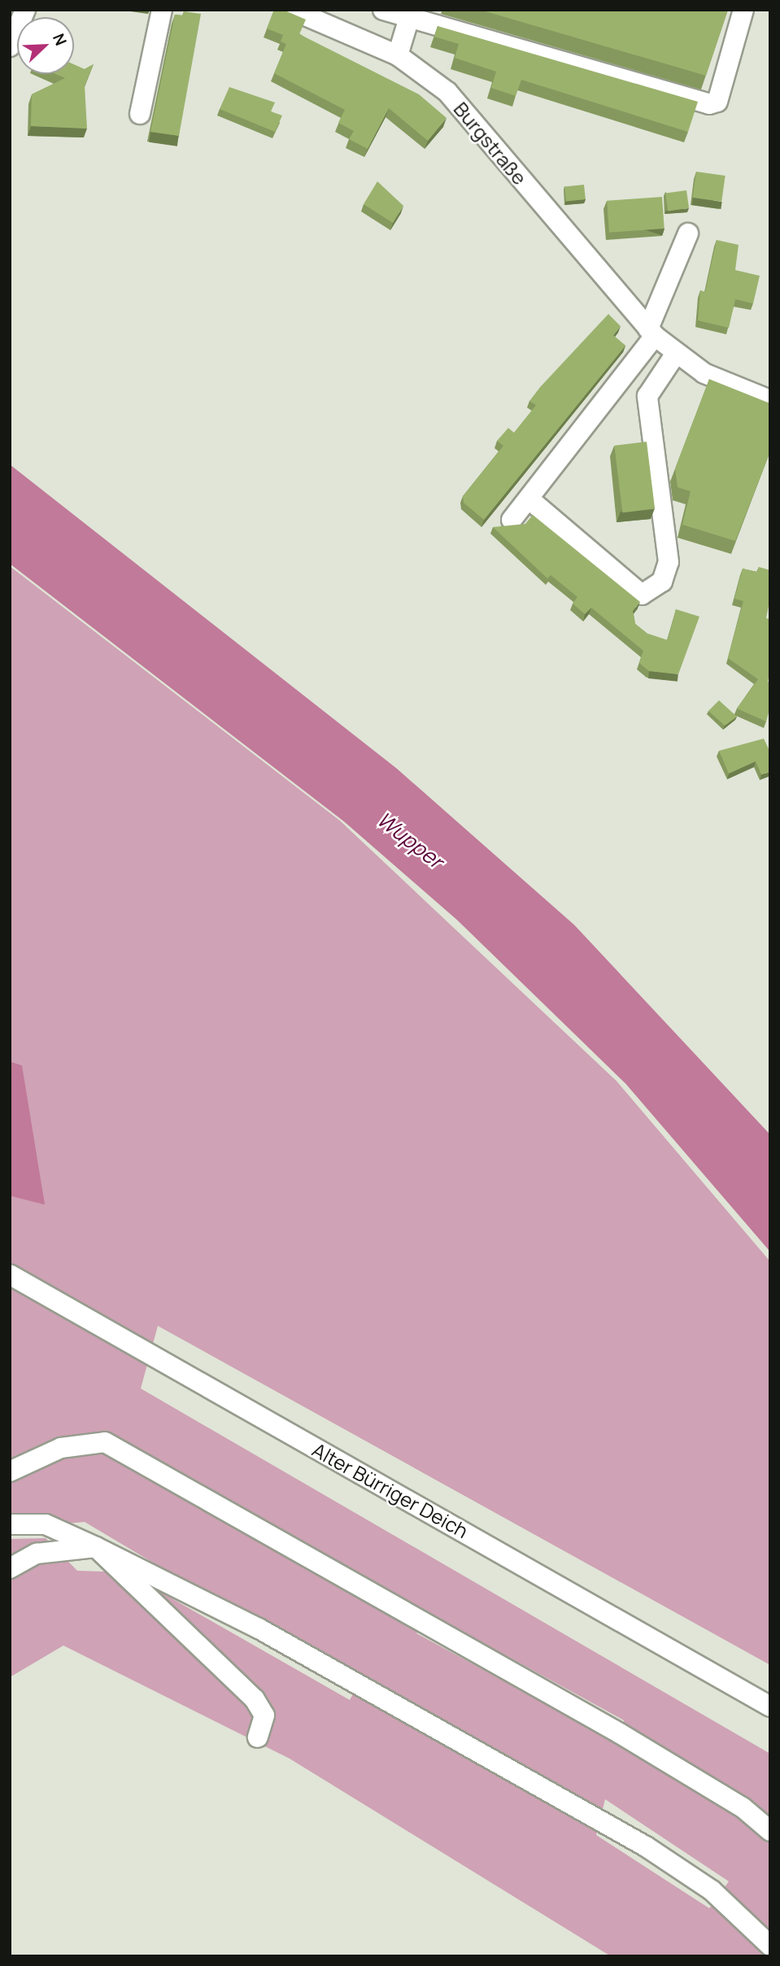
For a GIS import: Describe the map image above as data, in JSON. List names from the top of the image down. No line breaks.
{"streets":{"street":["Burgstraße","Alter Bürriger Deich"]},"water":["Wupper"],"north":"top right"}
